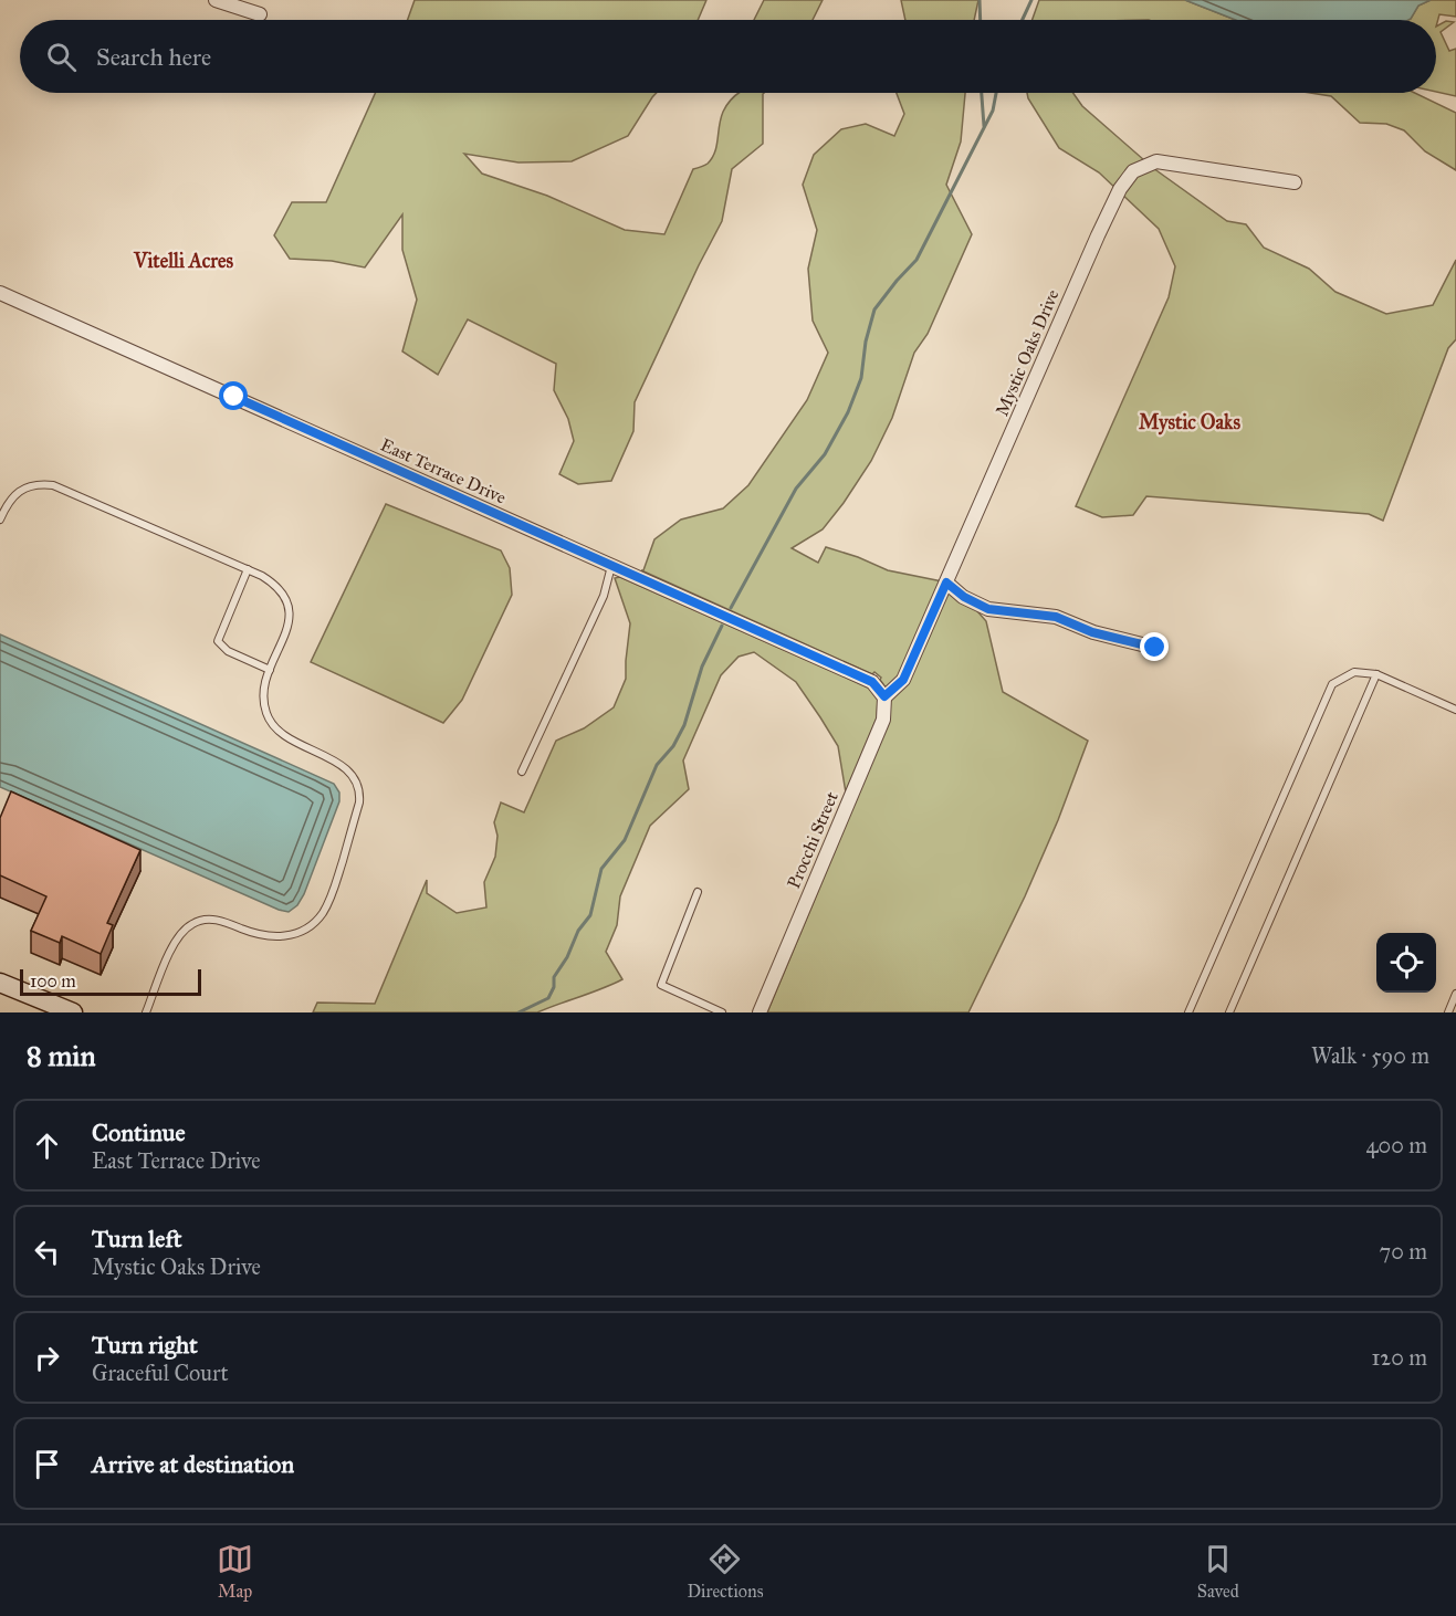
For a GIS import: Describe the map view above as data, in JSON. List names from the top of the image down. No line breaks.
{"streets":{"street":["Mystic Oaks Drive","East Terrace Drive","Procchi Street"]},"crossings":[["Mystic Oaks Drive","East Terrace Drive"],["Mystic Oaks Drive","Procchi Street"],["East Terrace Drive","Procchi Street"]],"districts":["Vitelli Acres","Mystic Oaks"],"scale_bar":"100 m","page":{"search":"Search here","scale":"100 m","heading":["8 min","Walk · 590 m"],"list":[["Continue","East Terrace Drive","400 m"],["Turn left","Mystic Oaks Drive","70 m"],["Turn right","Graceful Court","120 m"],"Arrive at destination"],"nav":["Map","Directions","Saved"]}}
